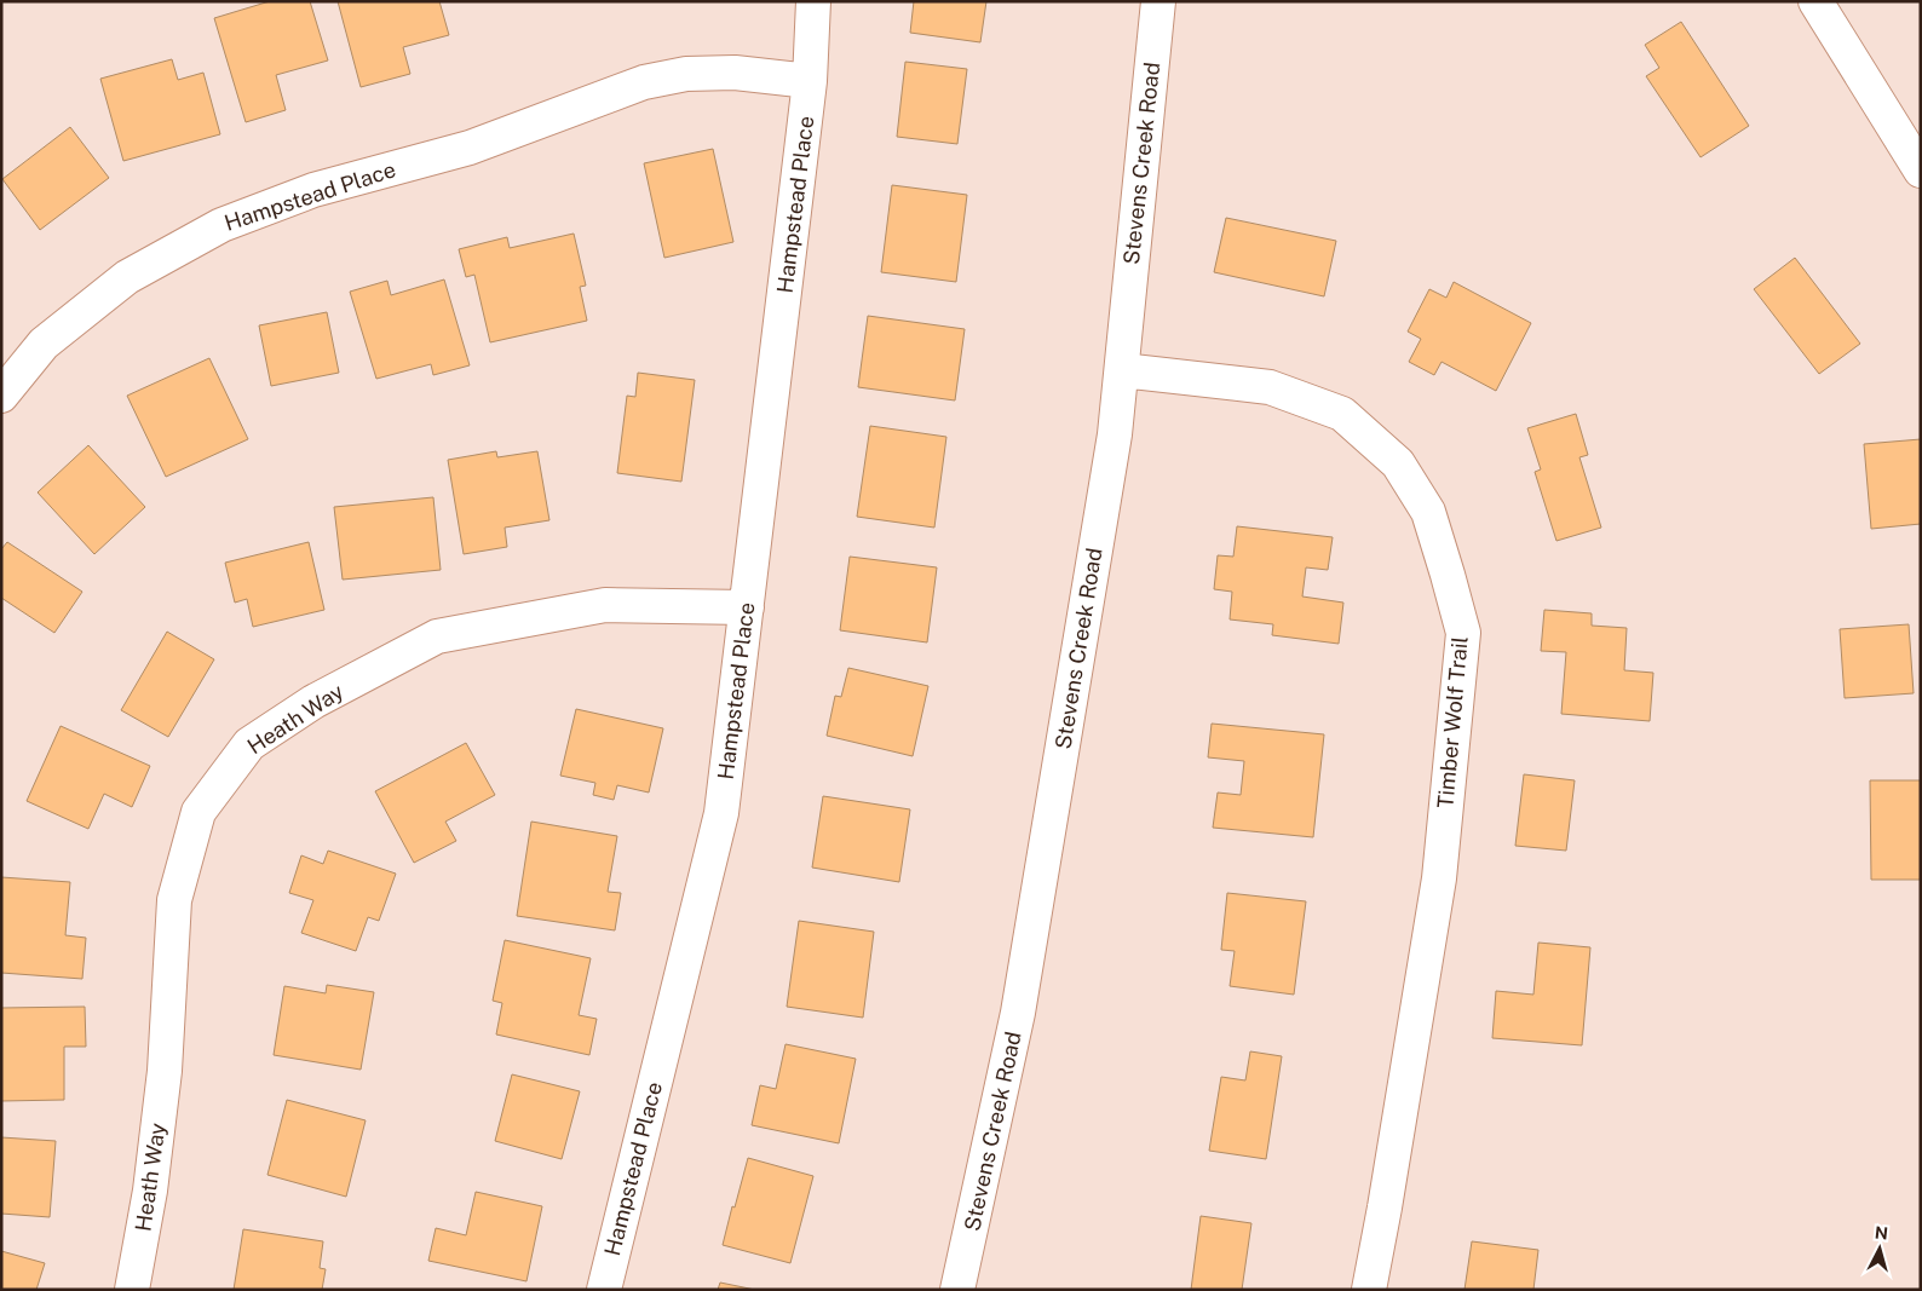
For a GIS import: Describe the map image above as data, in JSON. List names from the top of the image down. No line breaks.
{"streets":{"street":["Stevens Creek Road","Hampstead Place","Heath Way","Timber Wolf Trail"]},"crossings":[["Stevens Creek Road","Timber Wolf Trail"],["Hampstead Place","Heath Way"]],"north":"top"}
